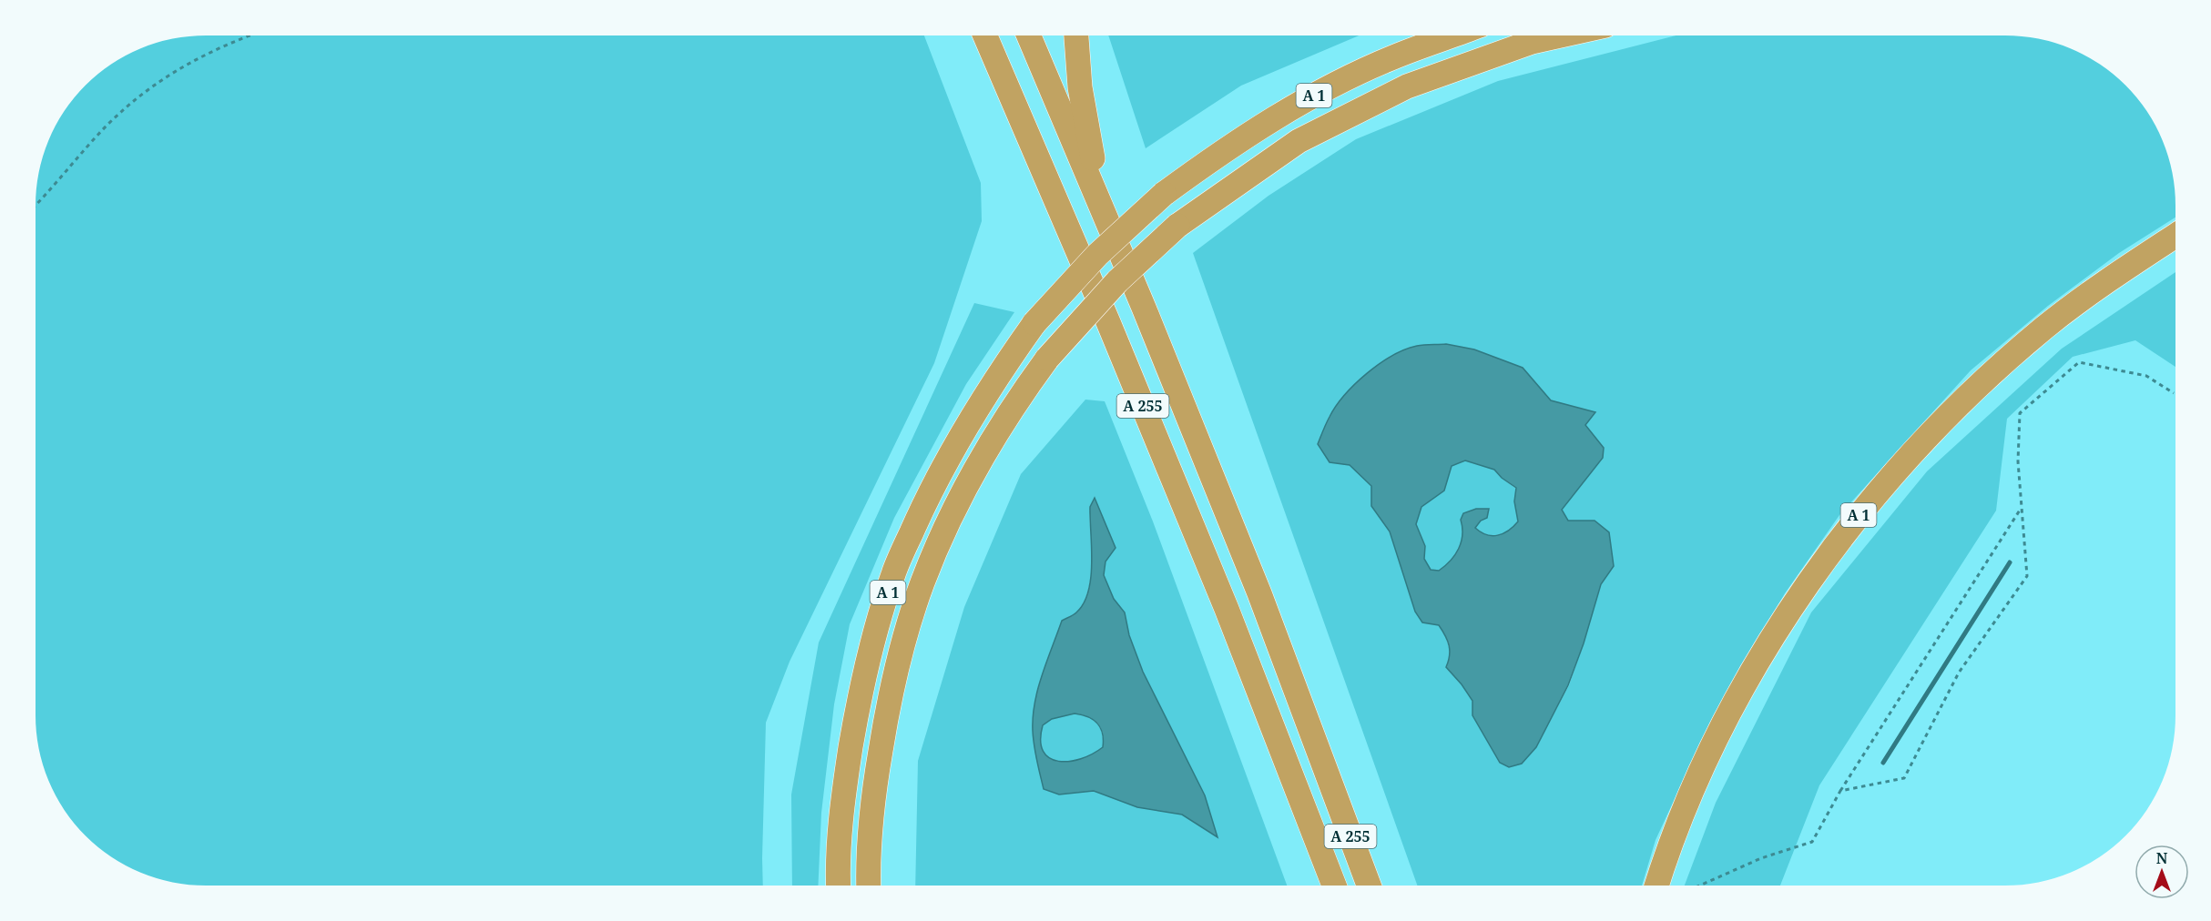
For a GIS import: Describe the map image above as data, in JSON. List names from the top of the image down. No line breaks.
{"streets":{"highway":["A 1","A 255"]},"north":"top"}
